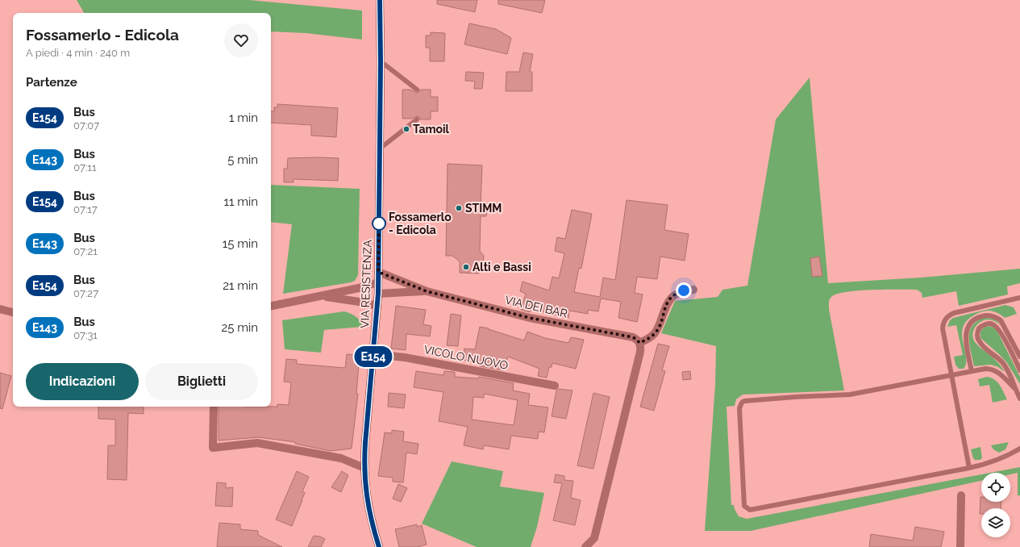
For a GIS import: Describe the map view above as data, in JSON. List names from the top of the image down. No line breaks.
{"streets":{"main road":["VIA RESISTENZA"],"street":["VIA DEI BAR","VICOLO NUOVO"]},"crossings":[["VIA RESISTENZA","VIA DEI BAR"],["VIA RESISTENZA","VICOLO NUOVO"]],"places":["Tamoil","STIMM","Fossamerlo - Edicola","Alti e Bassi"],"lines":["bus line E154"],"page":{"on_map":"E154","heading":[["Fossamerlo - Edicola","A piedi · 4 min · 240 m"],"Partenze"],"list":[{"mark":"E154","name":"Bus","note":"07:07","value":"1 min"},{"mark":"E143","name":"Bus","note":"07:11","value":"5 min"},{"mark":"E154","name":"Bus","note":"07:17","value":"11 min"},{"mark":"E143","name":"Bus","note":"07:21","value":"15 min"},{"mark":"E154","name":"Bus","note":"07:27","value":"21 min"},{"mark":"E143","name":"Bus","note":"07:31","value":"25 min"}],"buttons":["Indicazioni","Biglietti"]}}
